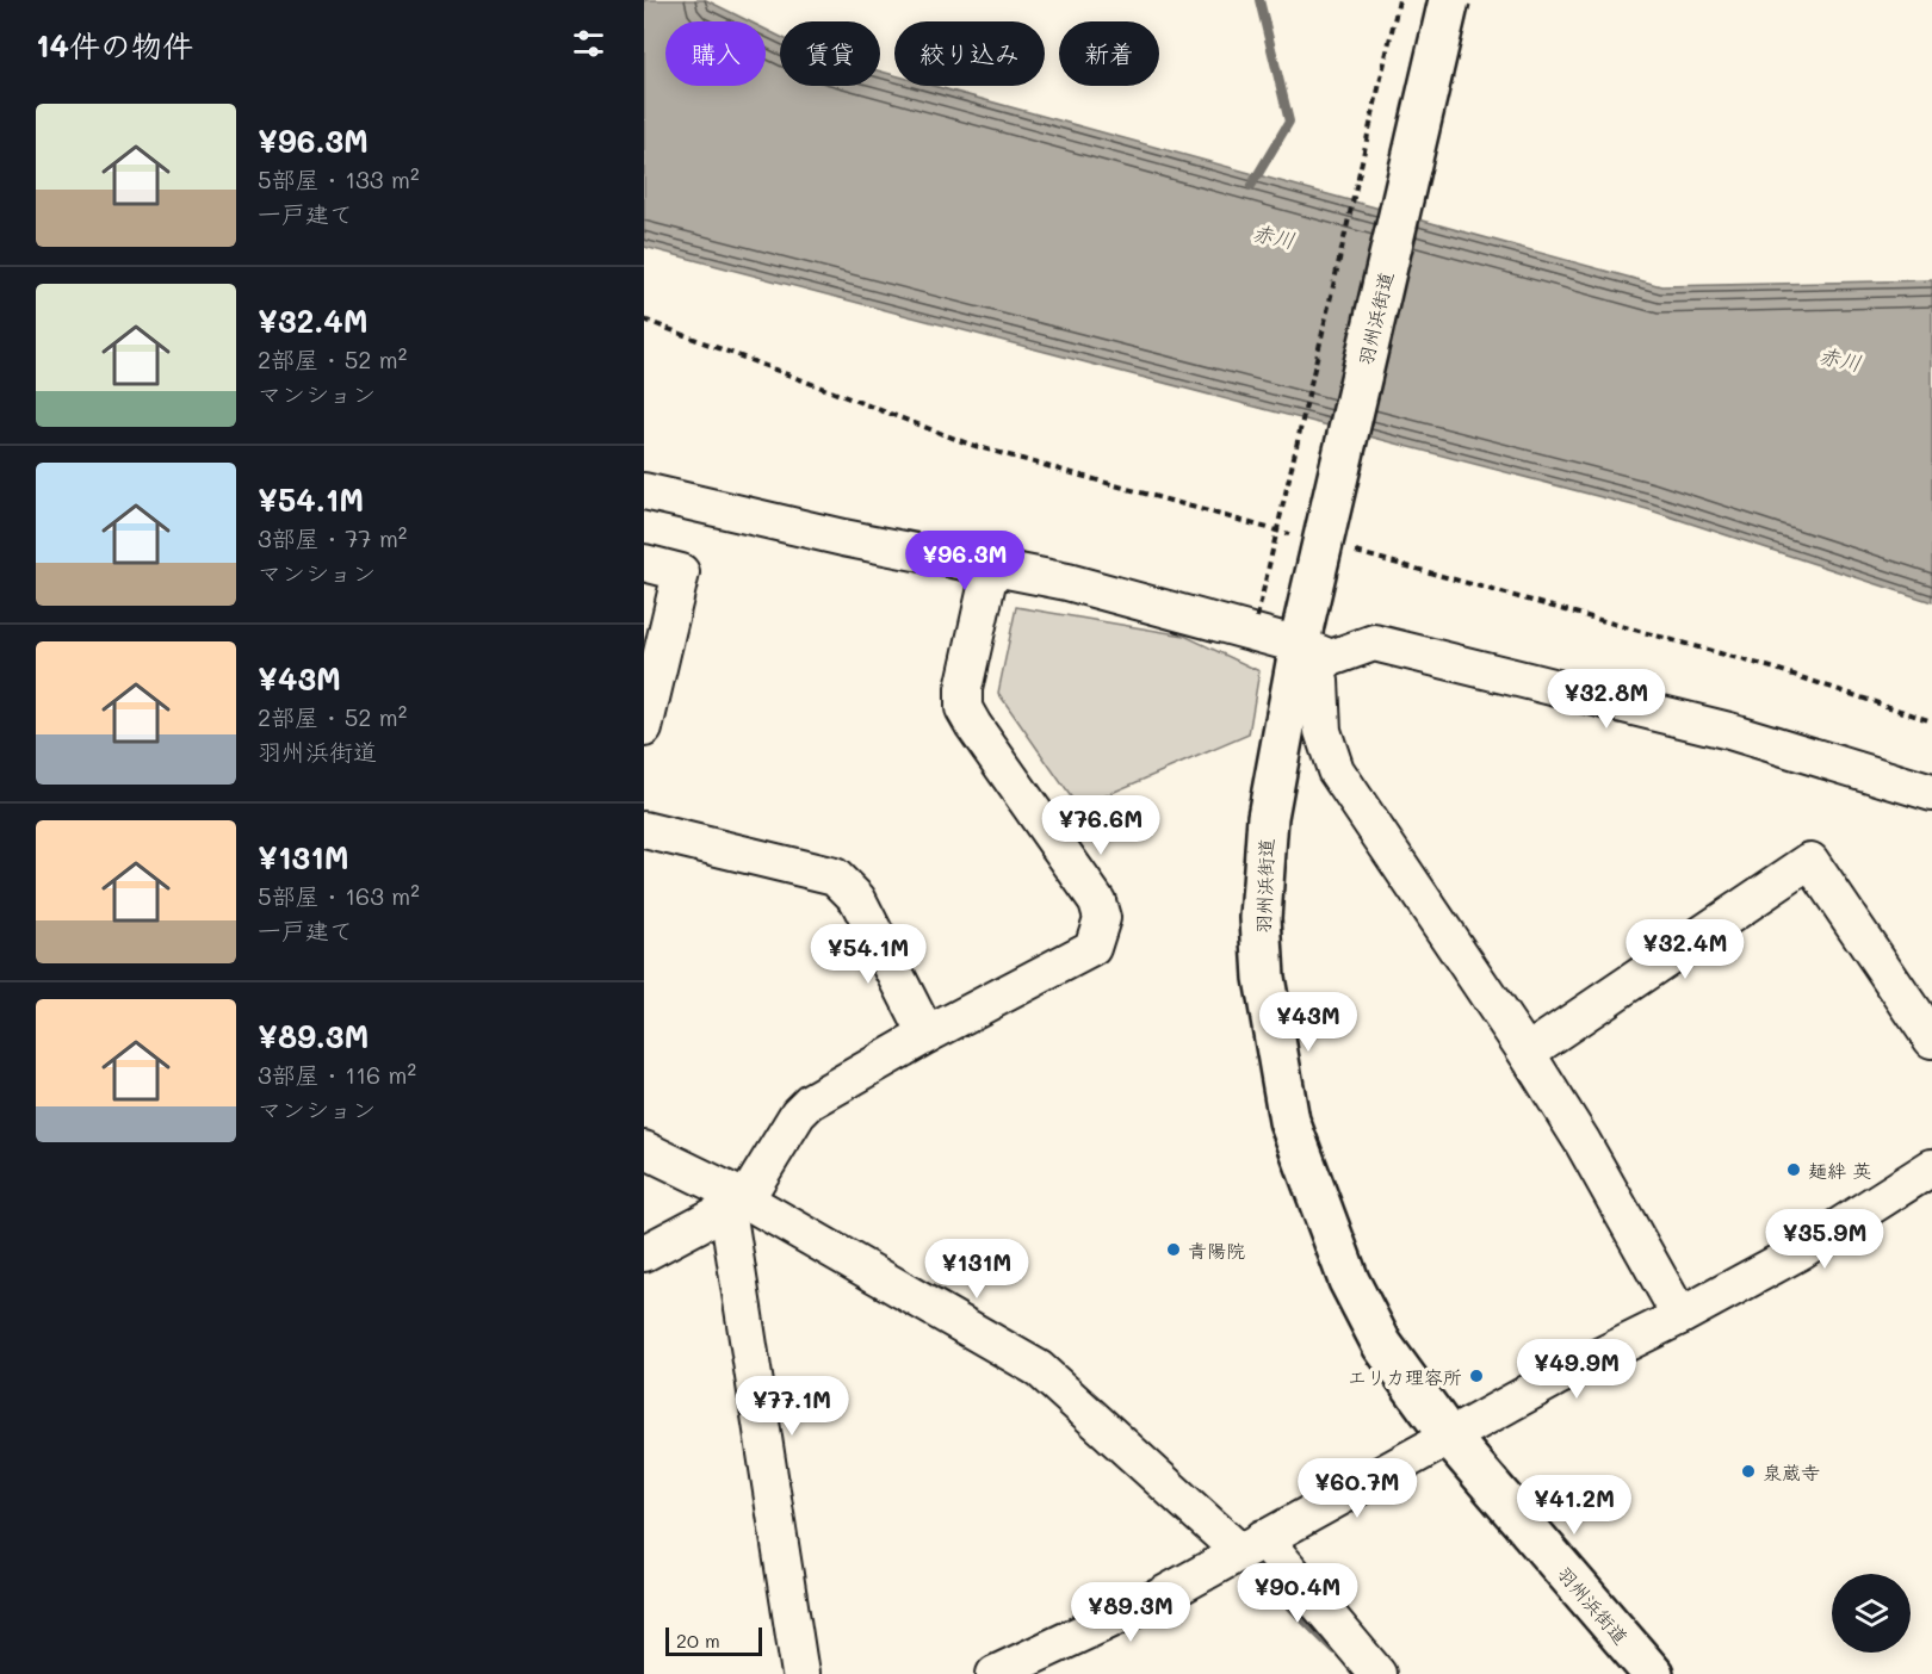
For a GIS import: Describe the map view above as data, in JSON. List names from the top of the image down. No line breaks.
{"streets":{"main road":["羽州浜街道"]},"water":["赤川"],"places":["麺絆 英","青陽院","エリカ理容所","泉蔵寺"],"scale_bar":"20 m","page":{"heading":"14件の物件","chip":["購入","賃貸","絞り込み","新着"],"list":[{"name":"¥96.3M","note":"5部屋 · 133 m² · 一戸建て"},{"name":"¥32.4M","note":"2部屋 · 52 m² · マンション"},{"name":"¥54.1M","note":"3部屋 · 77 m² · マンション"},{"name":"¥43M","note":"2部屋 · 52 m² · 羽州浜街道"},{"name":"¥131M","note":"5部屋 · 163 m² · 一戸建て"},{"name":"¥89.3M","note":"3部屋 · 116 m² · マンション"}],"price":["¥96.3M","¥32.8M","¥76.6M","¥32.4M","¥54.1M","¥43M","¥35.9M","¥131M","¥49.9M","¥77.1M","¥60.7M","¥41.2M","¥90.4M","¥89.3M"],"scale":"20 m"}}
